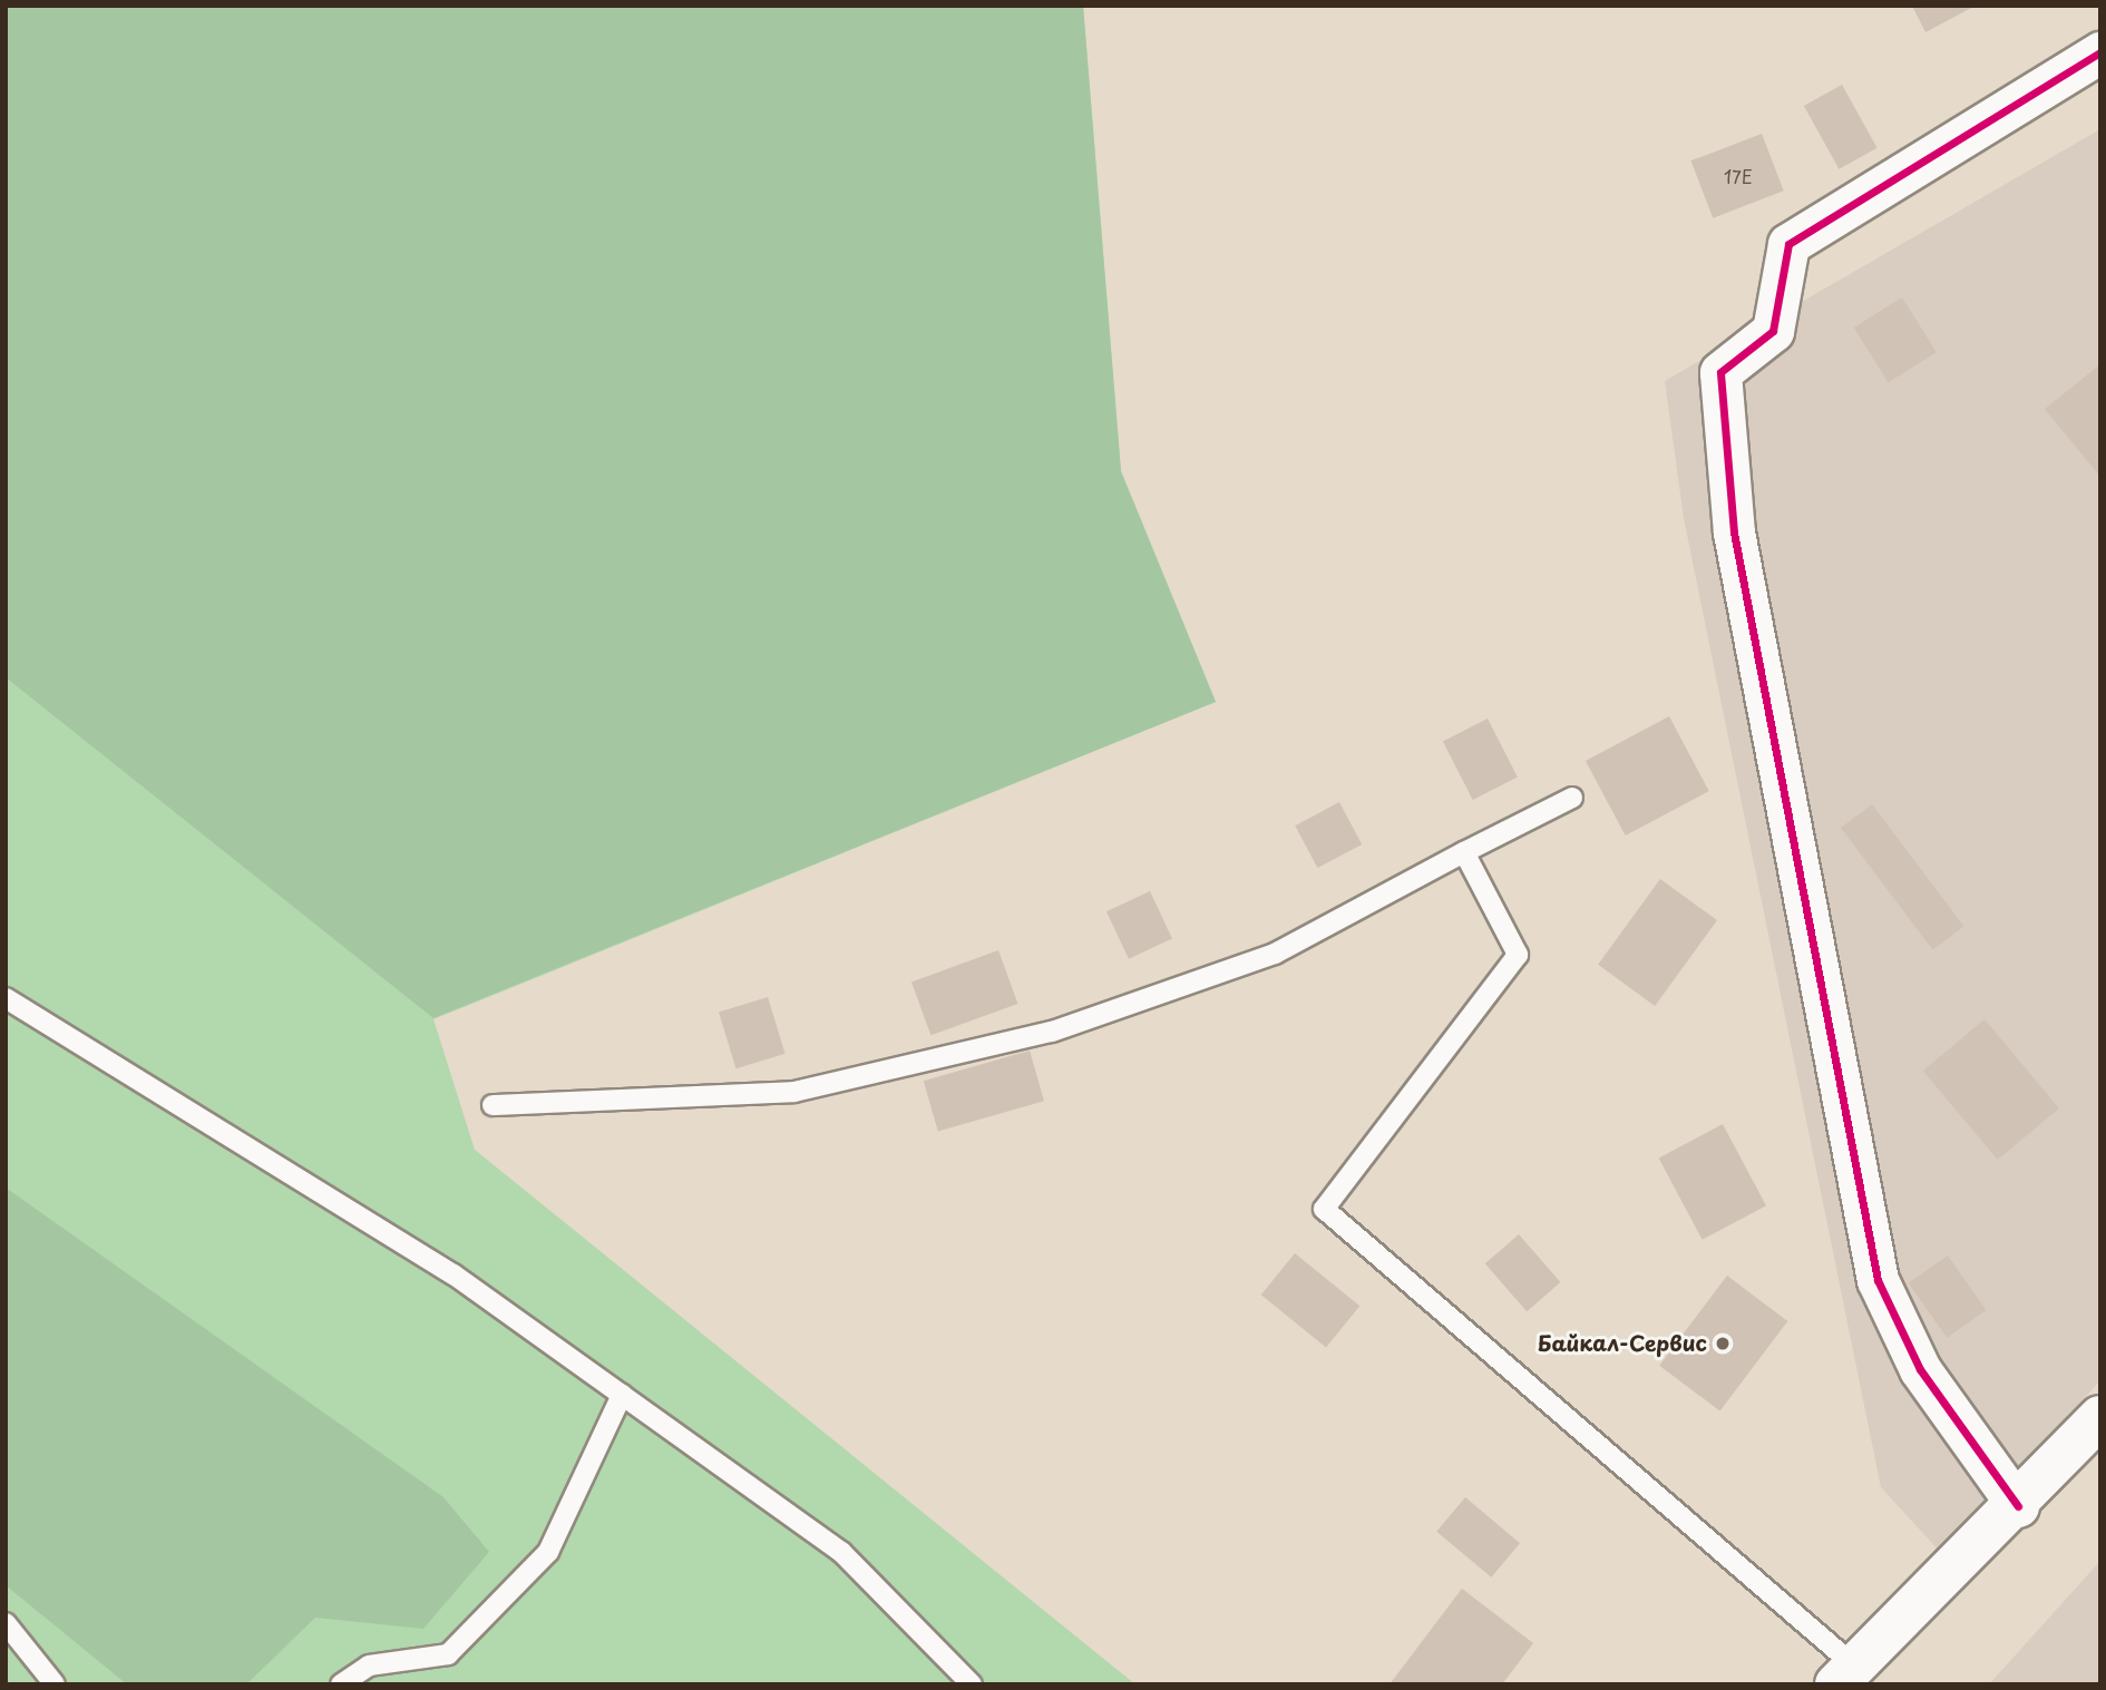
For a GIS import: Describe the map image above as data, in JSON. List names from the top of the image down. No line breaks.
{"places":["Байкал-Сервис"],"house_numbers":["17Е"]}
